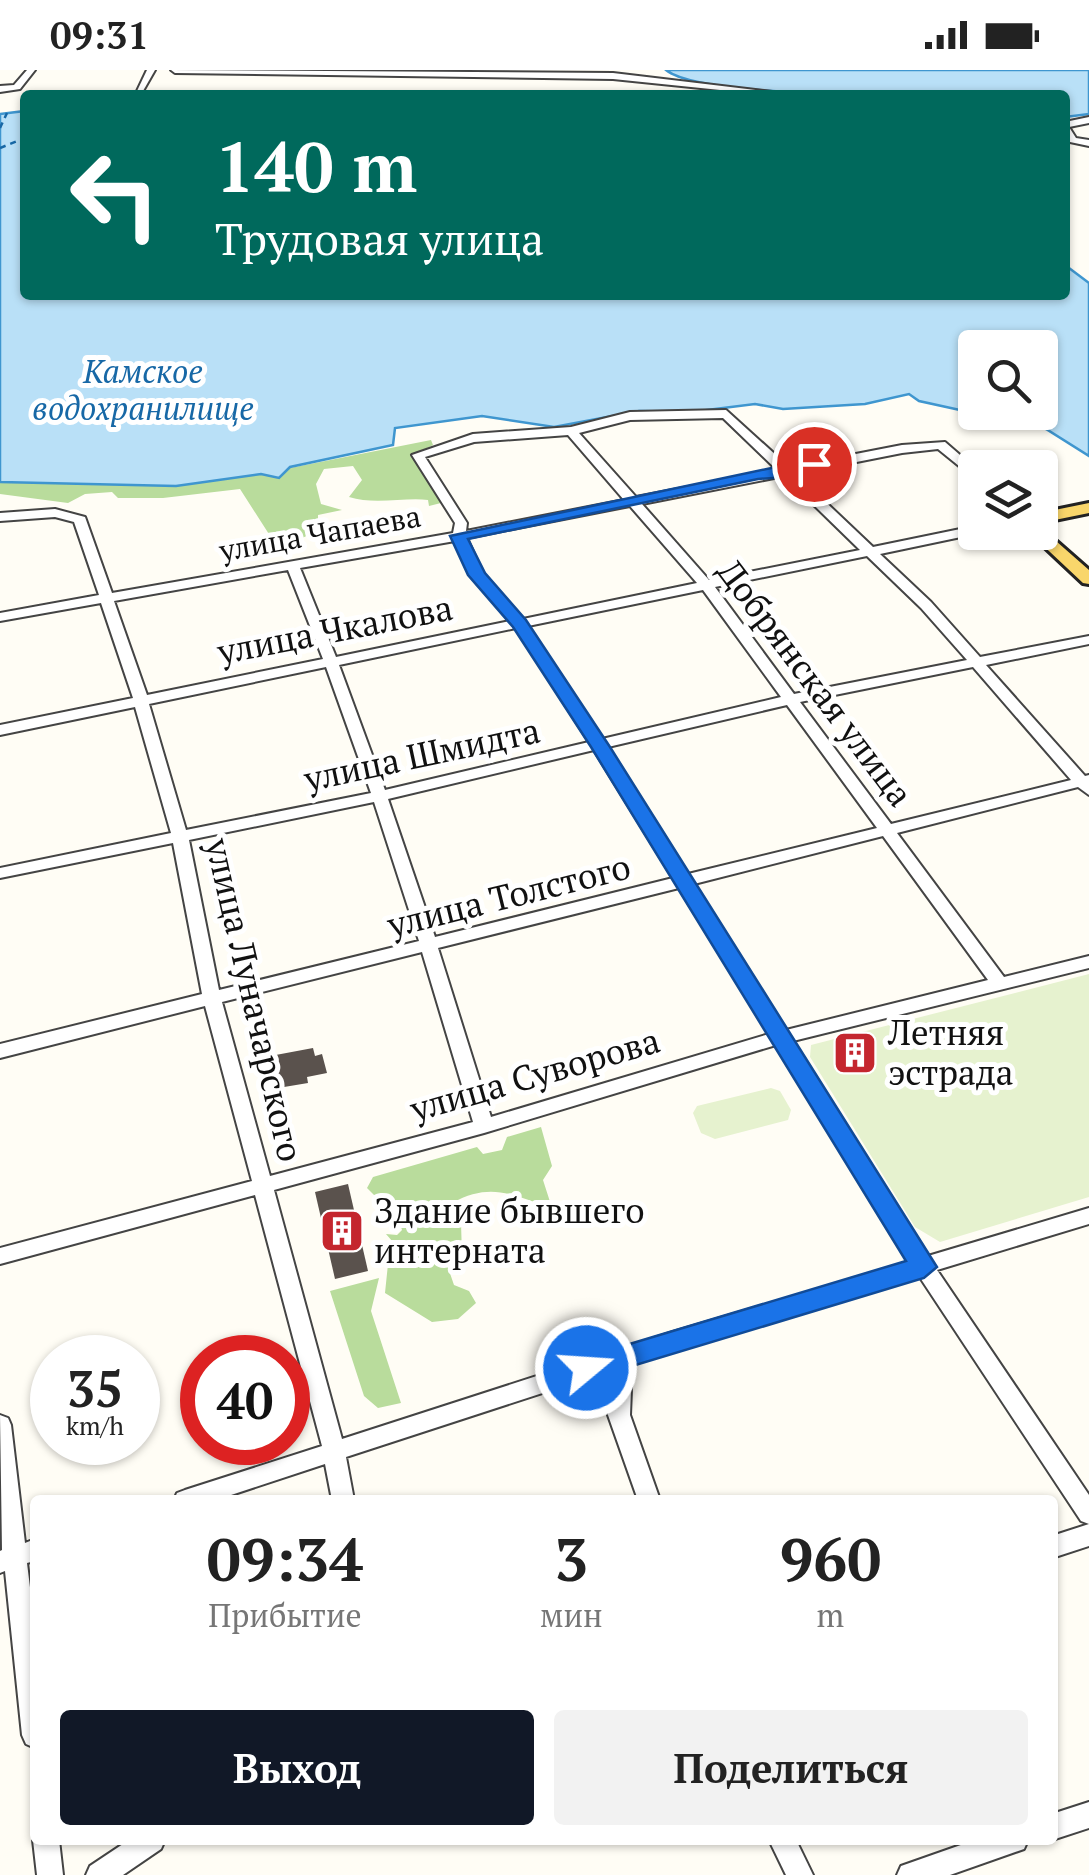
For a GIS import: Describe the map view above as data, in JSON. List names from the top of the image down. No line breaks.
{"streets":{"street":["улица Чапаева","улица Чкалова","Добрянская улица","улица Шмидта","улица Толстого","улица Луначарского","улица Суворова"]},"crossings":[["улица Чапаева","Добрянская улица"],["улица Чапаева","улица Луначарского"],["улица Чкалова","Добрянская улица"],["улица Чкалова","улица Луначарского"],["Добрянская улица","улица Шмидта"],["Добрянская улица","улица Толстого"],["Добрянская улица","улица Суворова"],["улица Шмидта","улица Луначарского"],["улица Толстого","улица Луначарского"],["улица Луначарского","улица Суворова"]],"water":["Камское водохранилище"],"places":{"building":["Летняя эстрада","Здание бывшего интерната"]},"page":{"status":"09:31","turn":["140 m","Трудовая улица"],"speed":"35 km/h","limit":"40","eta":["09:34","Прибытие","3","мин","960","m"],"buttons":["Выход","Поделиться"]}}
